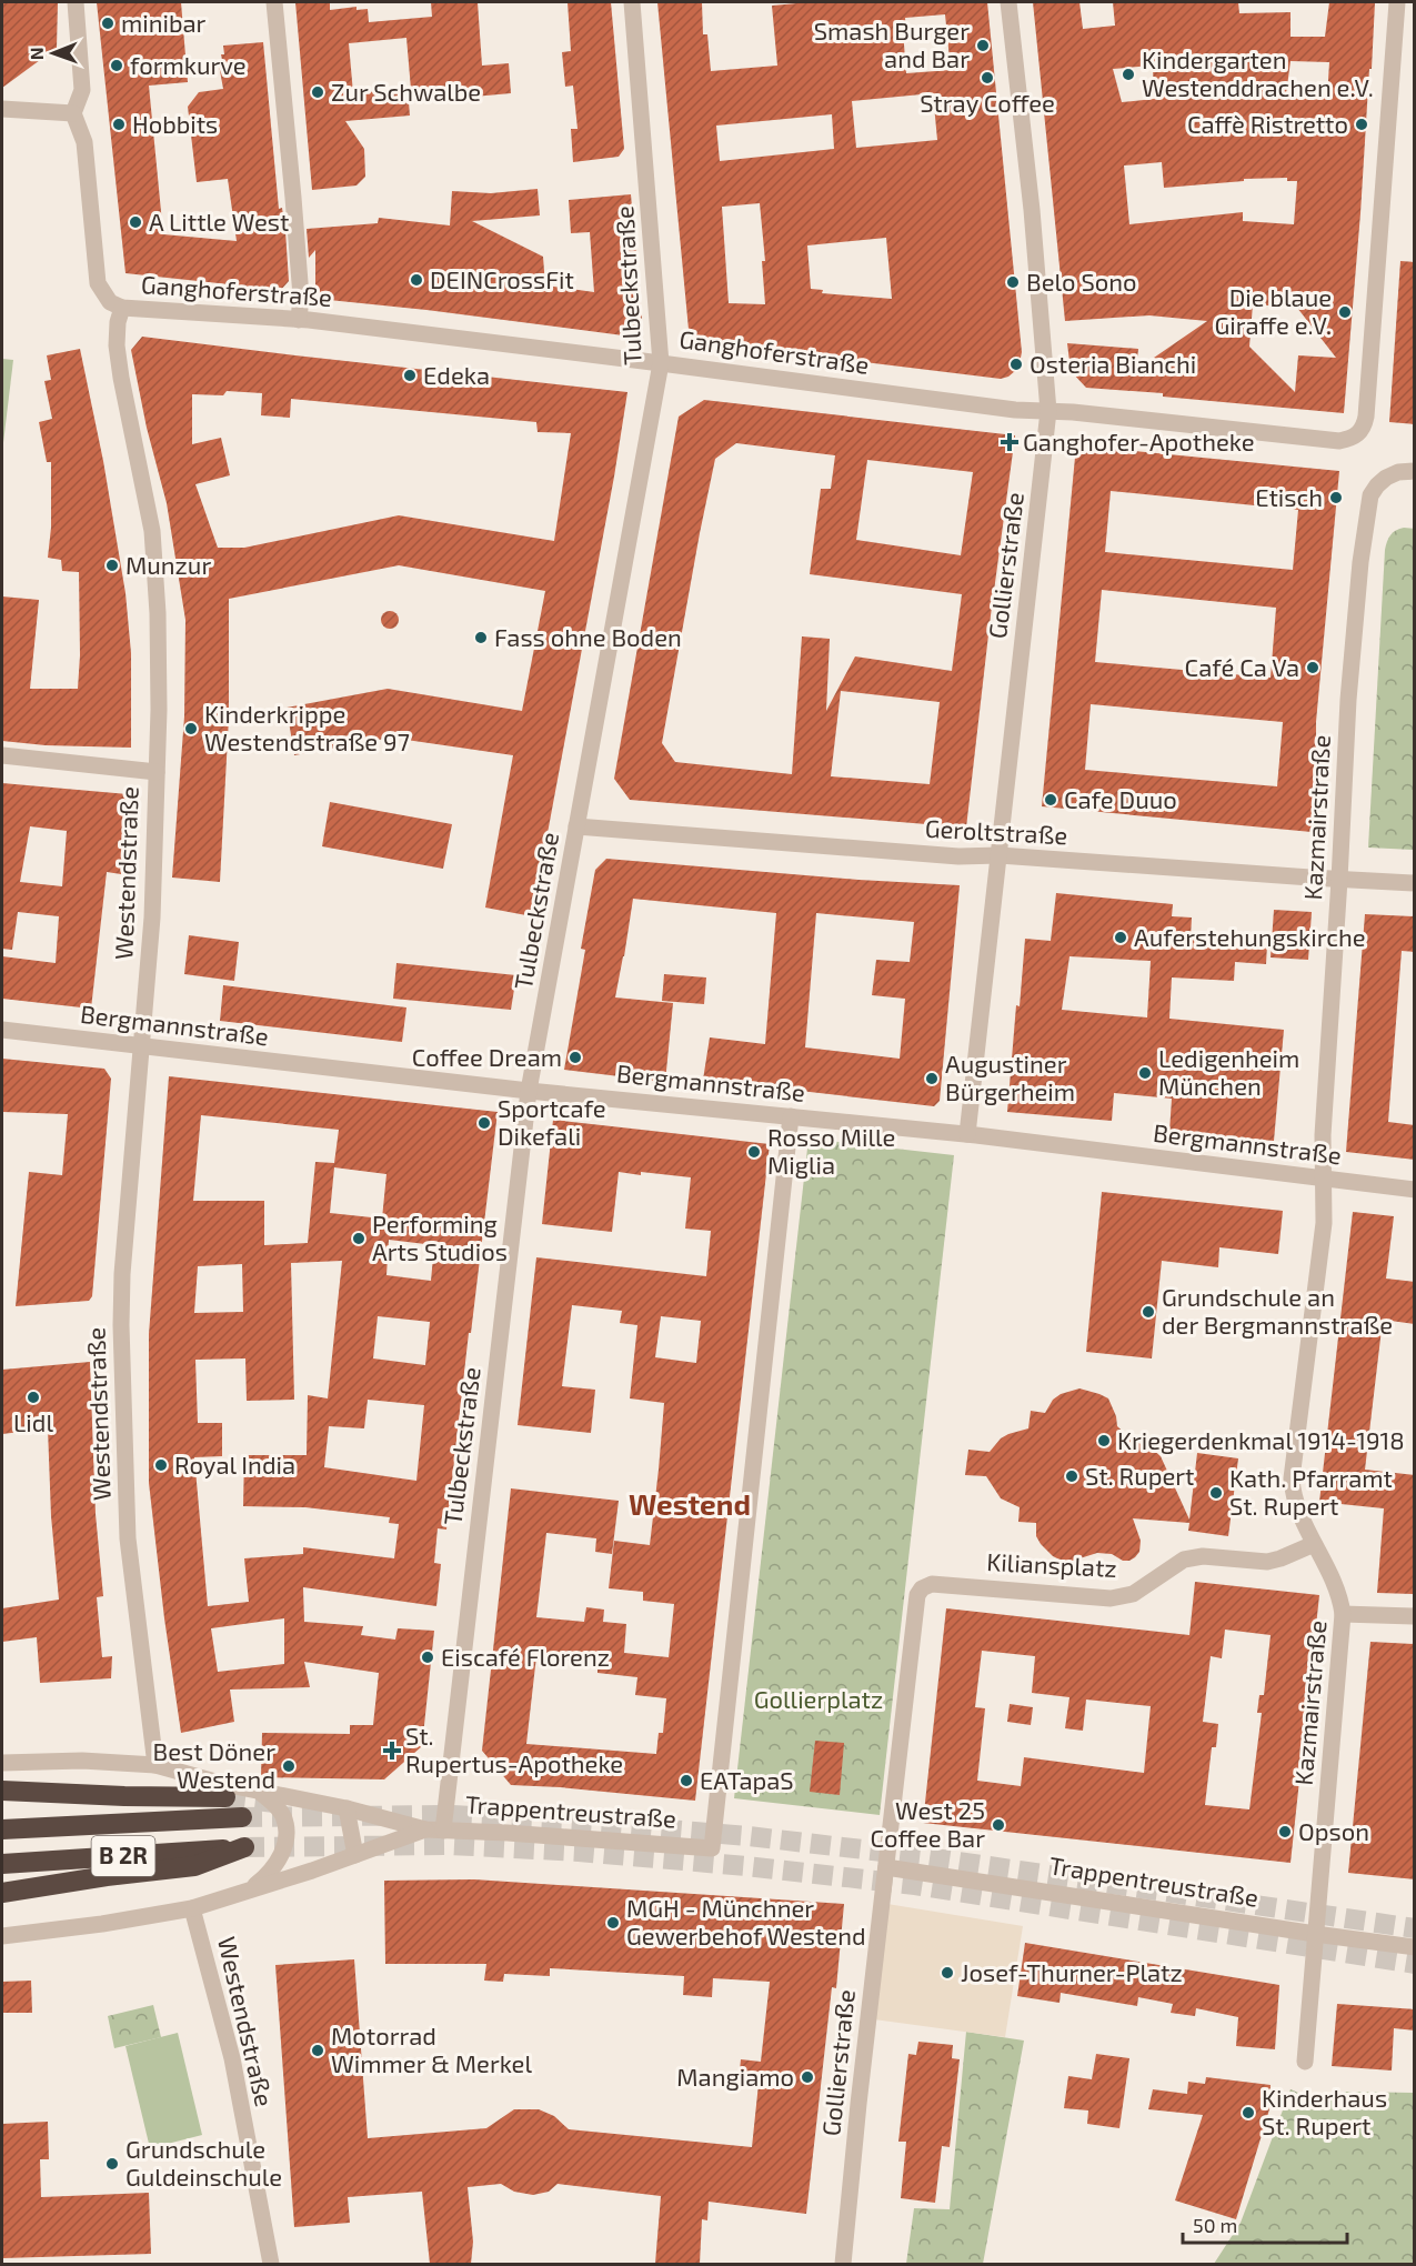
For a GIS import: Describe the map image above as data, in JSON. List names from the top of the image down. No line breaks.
{"streets":{"highway":["B 2R"],"street":["Tulbeckstraße","Ganghoferstraße","Gollierstraße","Kazmairstraße","Geroltstraße","Westendstraße","Bergmannstraße","Kiliansplatz","Trappentreustraße"]},"crossings":[["Tulbeckstraße","Ganghoferstraße"],["Tulbeckstraße","Geroltstraße"],["Tulbeckstraße","Bergmannstraße"],["Tulbeckstraße","Trappentreustraße"],["Ganghoferstraße","Gollierstraße"],["Ganghoferstraße","Westendstraße"],["Gollierstraße","Geroltstraße"],["Gollierstraße","Bergmannstraße"],["Gollierstraße","Kiliansplatz"],["Gollierstraße","Trappentreustraße"],["Kazmairstraße","Geroltstraße"],["Kazmairstraße","Bergmannstraße"],["Kazmairstraße","Kiliansplatz"],["Kazmairstraße","Trappentreustraße"],["Westendstraße","Bergmannstraße"],["Westendstraße","Trappentreustraße"],["Bergmannstraße","Trappentreustraße"],["Kiliansplatz","Trappentreustraße"]],"districts":["Westend"],"parks":["Gollierplatz"],"places":{"other":["minibar","Smash Burger and Bar","formkurve","Kindergarten Westenddrachen e.V.","Stray Coffee","Zur Schwalbe","Hobbits","Caffè Ristretto","A Little West","DEINCrossFit","Belo Sono","Die blaue Giraffe e.V.","Osteria Bianchi","Edeka","Etisch","Munzur","Fass ohne Boden","Café Ca Va","Kinderkrippe Westendstraße 97","Cafe Duuo","Auferstehungskirche","Coffee Dream","Ledigenheim München","Augustiner Bürgerheim","Sportcafe Dikefali","Rosso Mille Miglia","Performing Arts Studios","Grundschule an der Bergmannstraße","Lidl","Kriegerdenkmal 1914-1918","Royal India","St. Rupert","Kath. Pfarramt St. Rupert","Eiscafé Florenz","Best Döner Westend","EATapaS","West 25 Coffee Bar","Opson","MGH - Münchner Gewerbehof Westend","Josef-Thurner-Platz","Motorrad Wimmer & Merkel","Mangiamo","Kinderhaus St. Rupert","Grundschule Guldeinschule"],"health":["Ganghofer-Apotheke","St. Rupertus-Apotheke"]},"scale_bar":"50 m","north":"left"}
